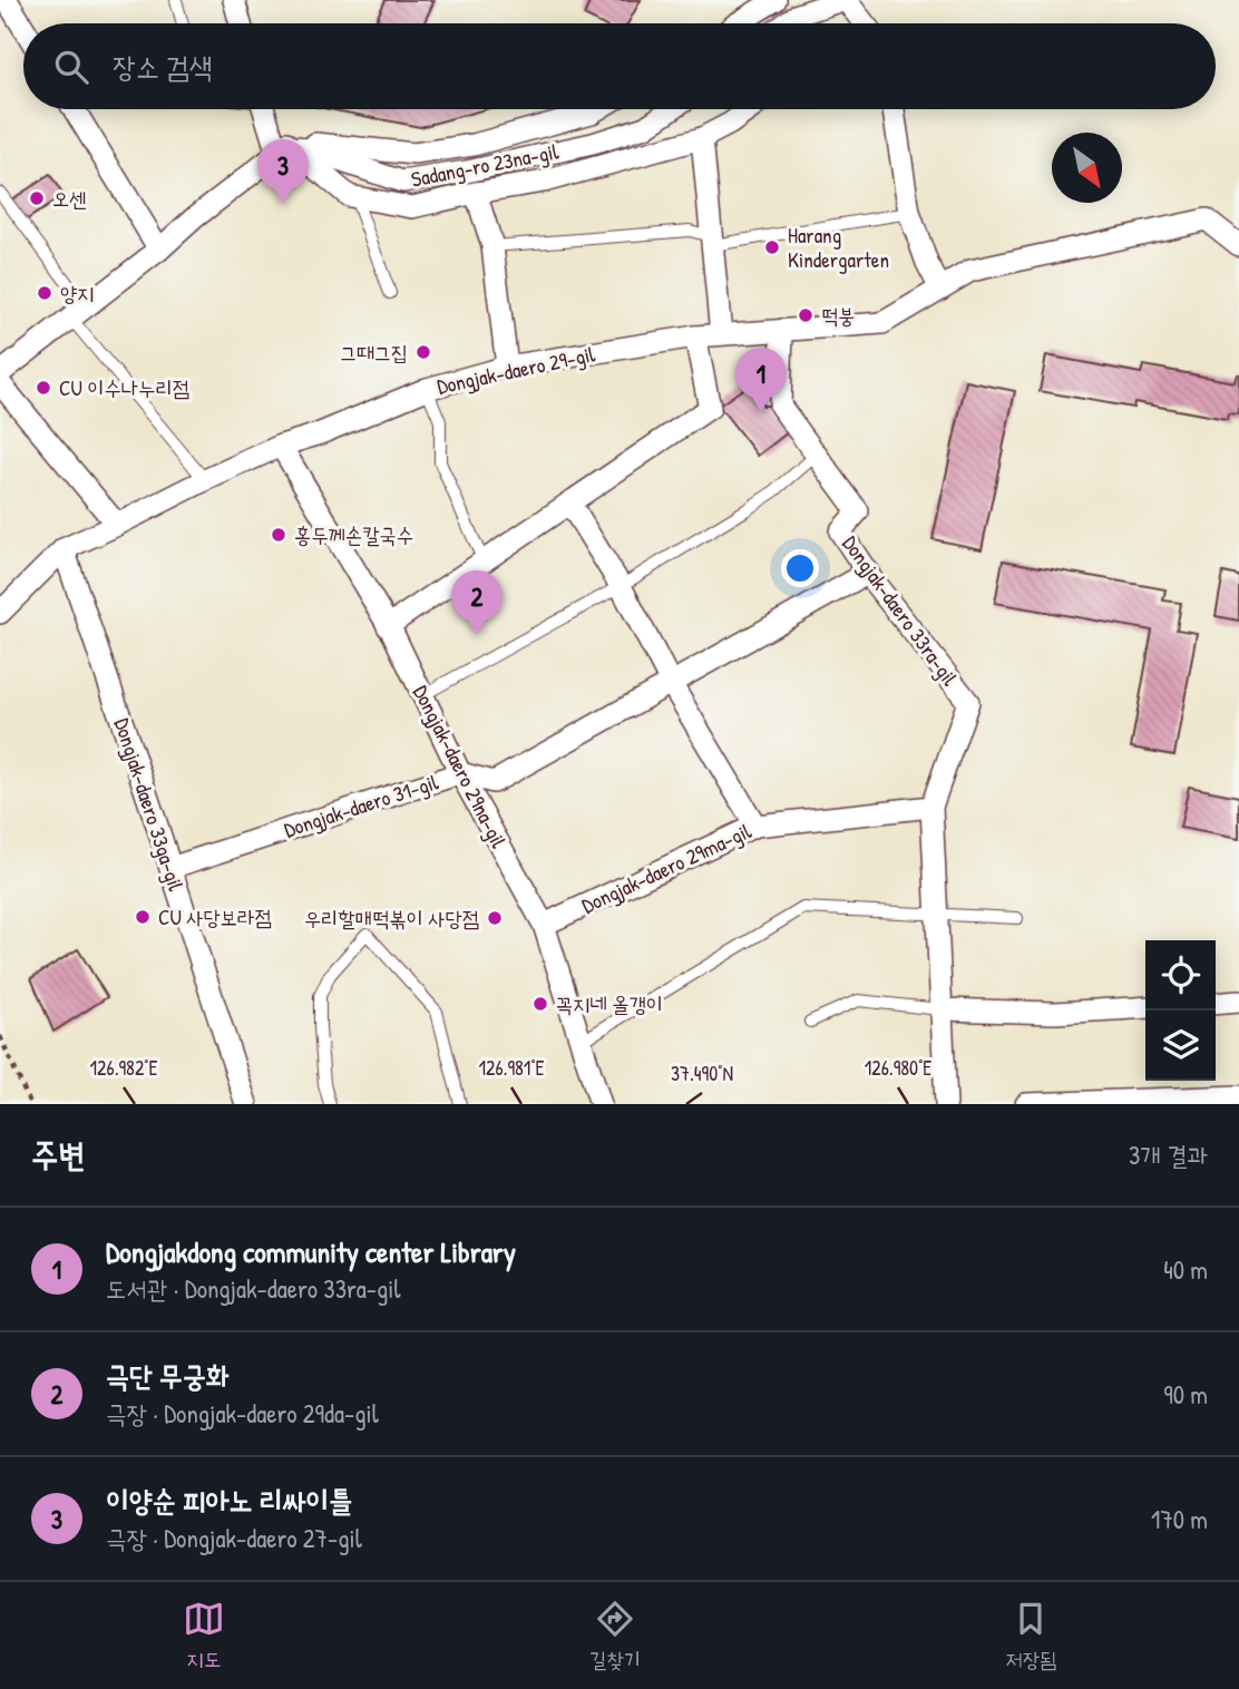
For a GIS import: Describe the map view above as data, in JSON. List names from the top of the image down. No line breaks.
{"streets":{"street":["Sadang-ro 23na-gil","Dongjak-daero 29-gil","Dongjak-daero 33ra-gil","Dongjak-daero 29na-gil","Dongjak-daero 33ga-gil","Dongjak-daero 31-gil","Dongjak-daero 29ma-gil"]},"crossings":[["Dongjak-daero 29-gil","Dongjak-daero 33ra-gil"],["Dongjak-daero 29-gil","Dongjak-daero 29na-gil"],["Dongjak-daero 29-gil","Dongjak-daero 33ga-gil"],["Dongjak-daero 33ra-gil","Dongjak-daero 31-gil"],["Dongjak-daero 33ra-gil","Dongjak-daero 29ma-gil"],["Dongjak-daero 29na-gil","Dongjak-daero 31-gil"],["Dongjak-daero 29na-gil","Dongjak-daero 29ma-gil"],["Dongjak-daero 33ga-gil","Dongjak-daero 31-gil"]],"places":["오센","Harang Kindergarten","양지","떡붕","그때그집","CU 이수나누리점","홍두께손칼국수","CU 사당보라점","우리할매떡볶이 사당점","꼭지네 올갱이"],"north":"bottom right","page":{"search":"장소 검색","pins":["3","1","2"],"heading":["주변","3개 결과"],"list":[{"mark":"1","name":"Dongjakdong community center Library","note":"도서관 · Dongjak-daero 33ra-gil","value":"40 m"},{"mark":"2","name":"극단 무궁화","note":"극장 · Dongjak-daero 29da-gil","value":"90 m"},{"mark":"3","name":"이양순 피아노 리싸이틀","note":"극장 · Dongjak-daero 27-gil","value":"170 m"}],"nav":["지도","길찾기","저장됨"]},"coordinates":["126.982°E","126.981°E","126.980°E","37.490°N"]}
